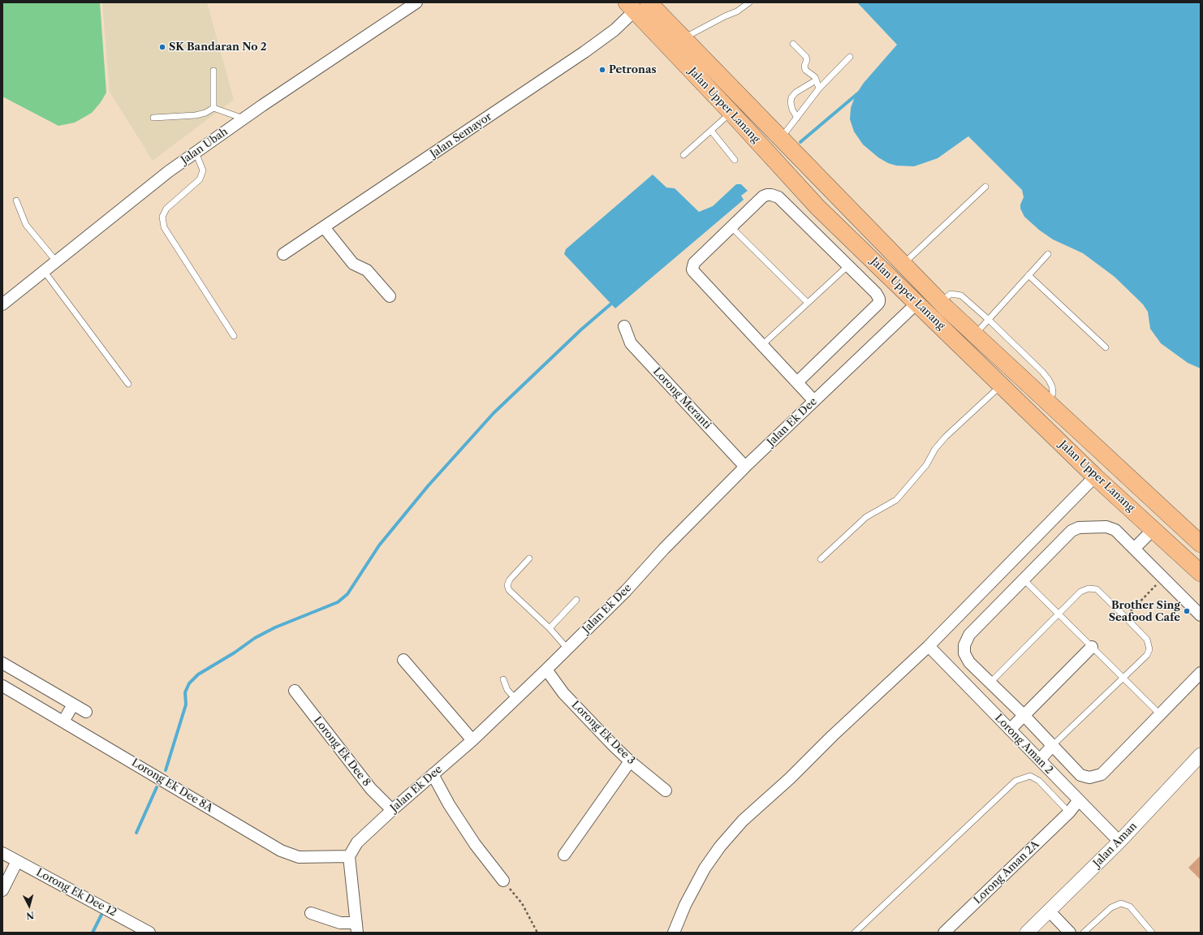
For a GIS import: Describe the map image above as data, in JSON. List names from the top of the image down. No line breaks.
{"streets":{"main road":["Jalan Upper Lanang"],"street":["Jalan Semayor","Jalan Ubah","Lorong Meranti","Jalan Ek Dee","Lorong Ek Dee 3","Lorong Aman 2","Lorong Ek Dee 8","Lorong Ek Dee 8A","Jalan Aman","Lorong Aman 2A","Lorong Ek Dee 12"]},"crossings":[["Jalan Upper Lanang","Jalan Semayor"],["Jalan Upper Lanang","Jalan Ek Dee"],["Lorong Meranti","Jalan Ek Dee"],["Jalan Ek Dee","Lorong Ek Dee 3"],["Jalan Ek Dee","Lorong Ek Dee 8"],["Jalan Ek Dee","Lorong Ek Dee 8A"],["Lorong Aman 2","Jalan Aman"],["Lorong Aman 2","Lorong Aman 2A"]],"places":["SK Bandaran No 2","Petronas","Brother Sing Seafood Cafe"],"north":"bottom"}
